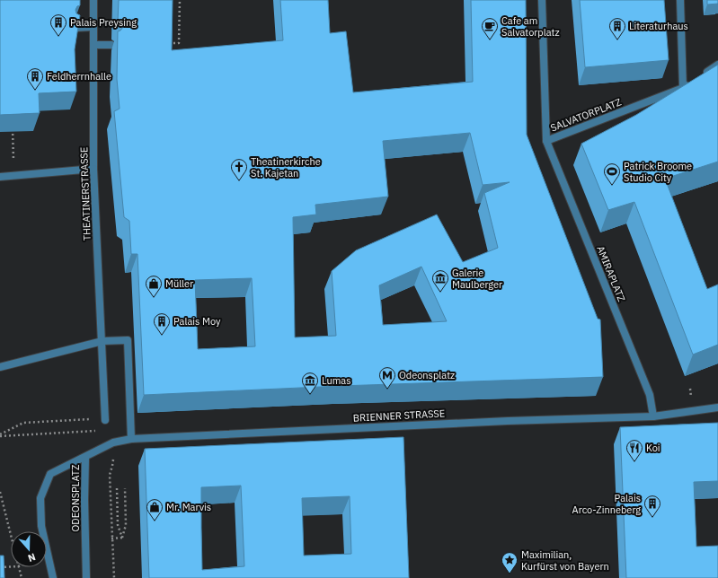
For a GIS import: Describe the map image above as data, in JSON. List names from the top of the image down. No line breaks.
{"streets":{"street":["SALVATORPLATZ","THEATINERSTRASSE","AMIRAPLATZ","BRIENNER STRASSE","ODEONSPLATZ"]},"crossings":[["SALVATORPLATZ","AMIRAPLATZ"],["AMIRAPLATZ","BRIENNER STRASSE"],["BRIENNER STRASSE","ODEONSPLATZ"]],"places":{"building":["Palais Preysing","Literaturhaus","Feldherrnhalle","Palais Moy","Palais Arco-Zinneberg"],"cafe":["Cafe am Salvatorplatz"],"church":["Theatinerkirche St. Kajetan"],"sports":["Patrick Broome Studio City"],"museum":["Galerie Maulberger","Lumas"],"shop":["Müller","Mr. Marvis"],"metro station":["Odeonsplatz"],"restaurant":["Koi"],"place":["Maximilian, Kurfürst von Bayern"]},"north":"bottom"}
